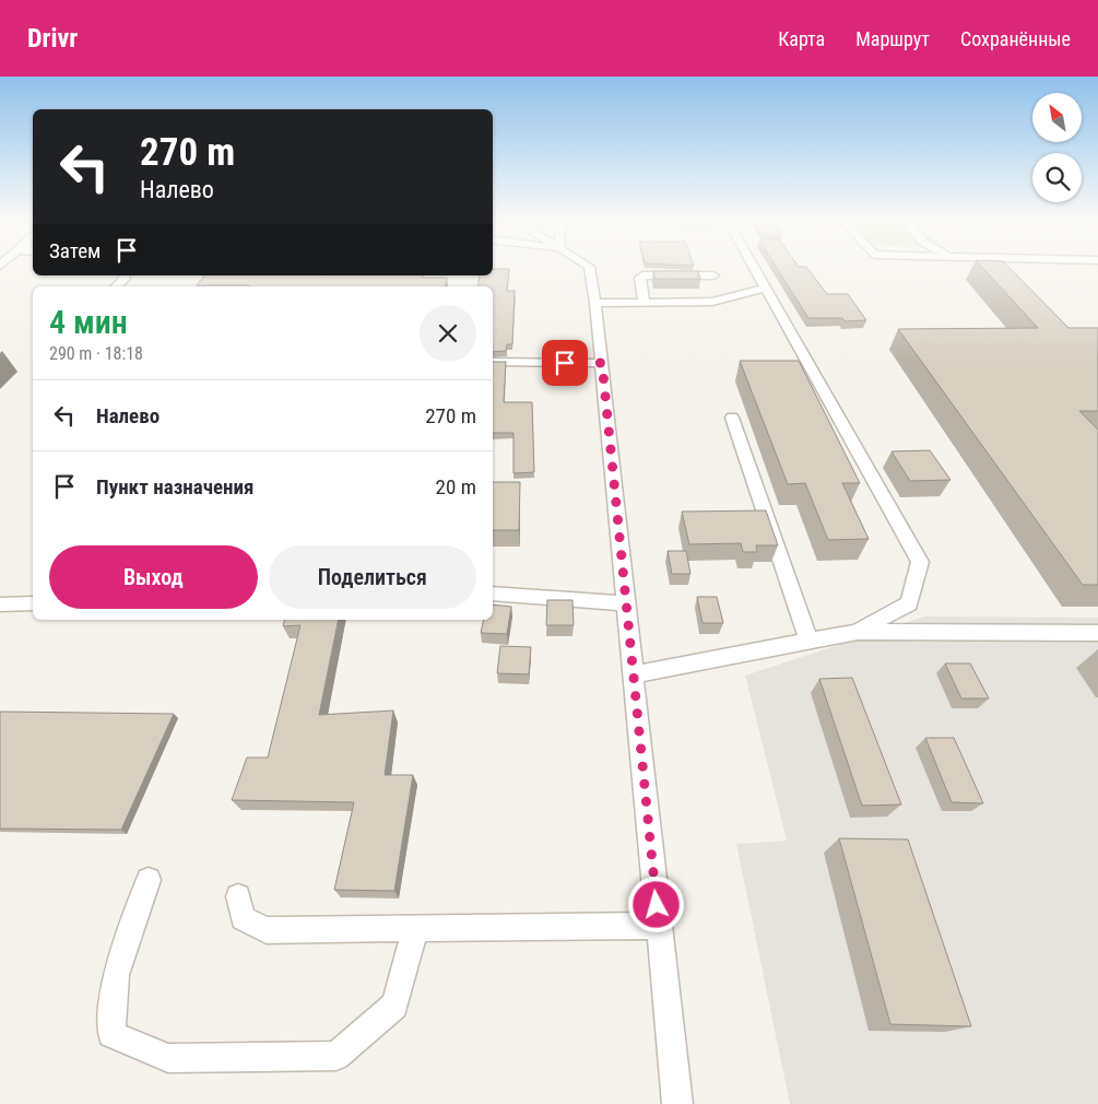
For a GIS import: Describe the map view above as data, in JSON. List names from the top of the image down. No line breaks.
{"north":"top left","page":{"header":"Drivr","nav":["Карта","Маршрут","Сохранённые"],"turn":["270 m","Налево"],"then":"Затем","heading":["4 мин","290 m · 18:18"],"list":[{"name":"Налево","value":"270 m"},{"name":"Пункт назначения","value":"20 m"}],"buttons":["Выход","Поделиться"]}}
